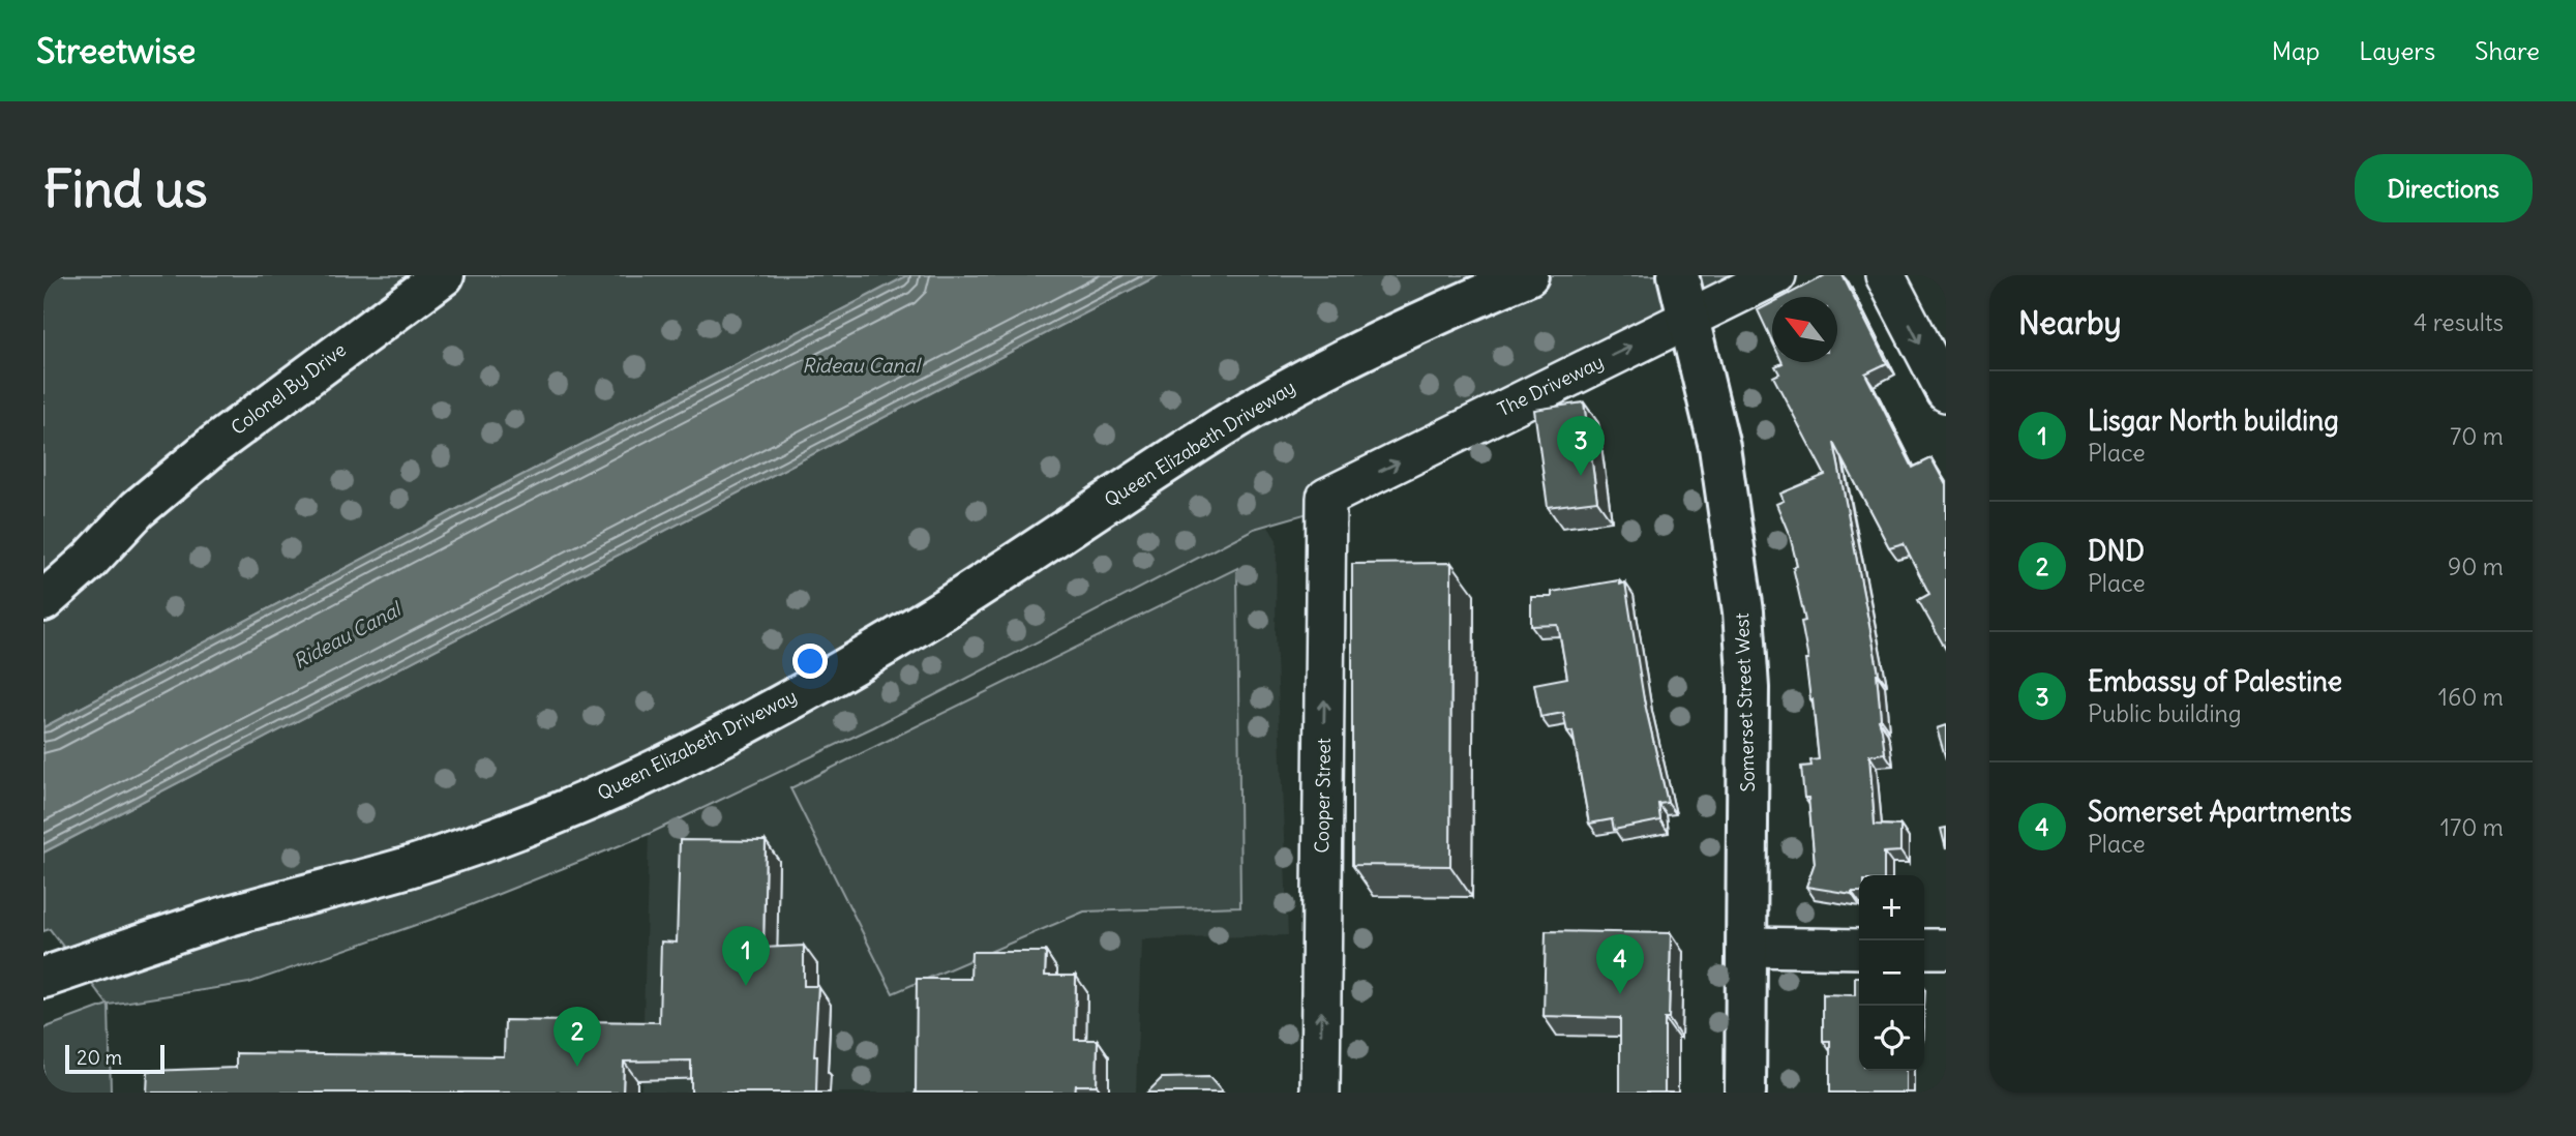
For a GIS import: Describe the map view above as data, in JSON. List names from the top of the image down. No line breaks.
{"streets":{"street":["The Driveway","Colonel By Drive","Queen Elizabeth Driveway","Somerset Street West","Cooper Street"]},"crossings":[["The Driveway","Somerset Street West"],["The Driveway","Cooper Street"]],"one_way":["The Driveway","Cooper Street"],"water":["Rideau Canal"],"scale_bar":"20 m","north":"top left","page":{"header":"Streetwise","nav":["Map","Layers","Share"],"buttons":"Directions","title":"Find us","heading":["Nearby","4 results"],"list":[{"mark":"1","name":"Lisgar North building","note":"Place","value":"70 m"},{"mark":"2","name":"DND","note":"Place","value":"90 m"},{"mark":"3","name":"Embassy of Palestine","note":"Public building","value":"160 m"},{"mark":"4","name":"Somerset Apartments","note":"Place","value":"170 m"}],"pins":["3","1","4","2"],"map_buttons":["+","−"],"scale":"20 m"}}
